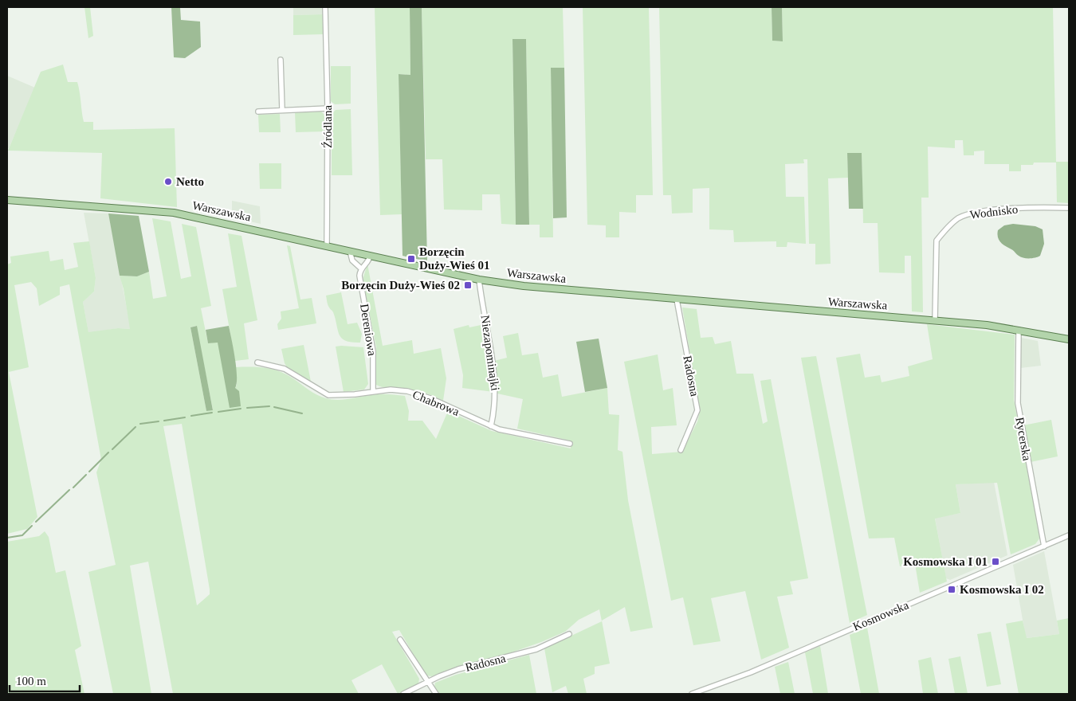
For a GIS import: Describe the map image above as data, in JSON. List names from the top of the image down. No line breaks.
{"streets":{"main road":["Warszawska"],"street":["Źródlana","Wodnisko","Dereniowa","Niezapominajki","Radosna","Chabrowa","Rycerska","Kosmowska"]},"crossings":[["Źródlana","Warszawska"],["Warszawska","Wodnisko"],["Warszawska","Niezapominajki"],["Warszawska","Radosna"],["Warszawska","Rycerska"],["Dereniowa","Chabrowa"],["Niezapominajki","Chabrowa"],["Rycerska","Kosmowska"]],"places":{"other":["Netto"],"transit":["Borzęcin Duży-Wieś 01","Borzęcin Duży-Wieś 02","Kosmowska I 01","Kosmowska I 02"]},"scale_bar":"100 m"}
